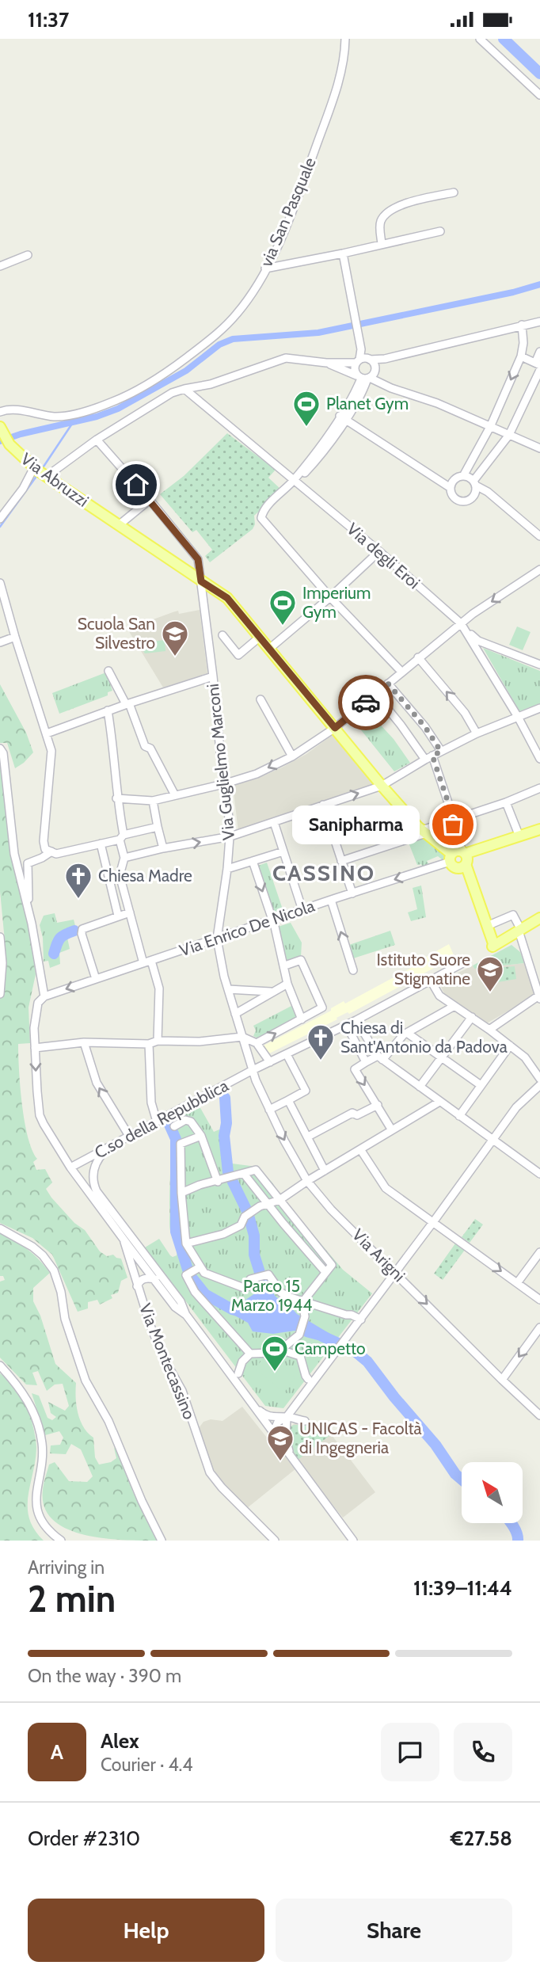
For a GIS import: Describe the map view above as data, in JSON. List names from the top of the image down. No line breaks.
{"streets":{"main road":["Via Abruzzi"],"street":["via San Pasquale","Via degli Eroi","Via Guglielmo Marconi","Via Enrico De Nicola","C.so della Repubblica","Via Arigni","Via Montecassino"]},"crossings":[["Via Abruzzi","Via Guglielmo Marconi"],["Via Abruzzi","Via Enrico De Nicola"],["Via Guglielmo Marconi","Via Enrico De Nicola"],["Via Guglielmo Marconi","C.so della Repubblica"],["Via Guglielmo Marconi","Via Arigni"],["C.so della Repubblica","Via Arigni"]],"districts":["CASSINO"],"parks":["Parco 15 Marzo 1944"],"places":{"sports":["Planet Gym","Imperium Gym","Campetto"],"school or university":["Scuola San Silvestro","Istituto Suore Stigmatine","UNICAS - Facoltà di Ingegneria"],"other":["Sanipharma"],"church":["Chiesa Madre","Chiesa di Sant'Antonio da Padova"]},"north":"top left","page":{"status":"11:37","bubble":"Sanipharma","heading":["2 min","Arriving in","11:39–11:44"],"panel":["Alex","Courier · 4.4","Order #2310","€27.58"],"bar":"On the way · 390 m","round":"A","buttons":["Help","Share"]}}
